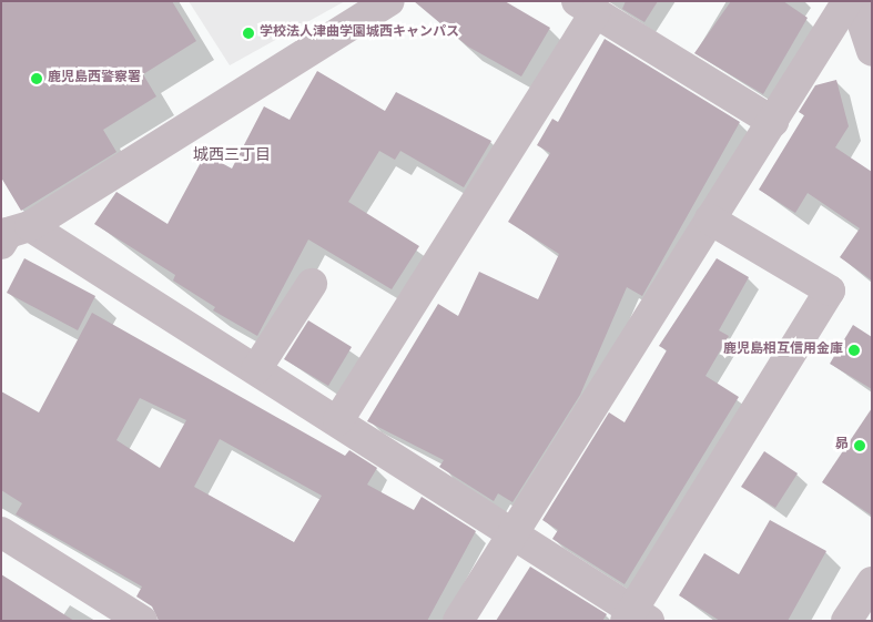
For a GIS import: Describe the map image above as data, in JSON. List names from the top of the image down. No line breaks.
{"districts":["城西三丁目"],"places":["学校法人津曲学園城西キャンパス","鹿児島西警察署","鹿児島相互信用金庫","昴"]}
